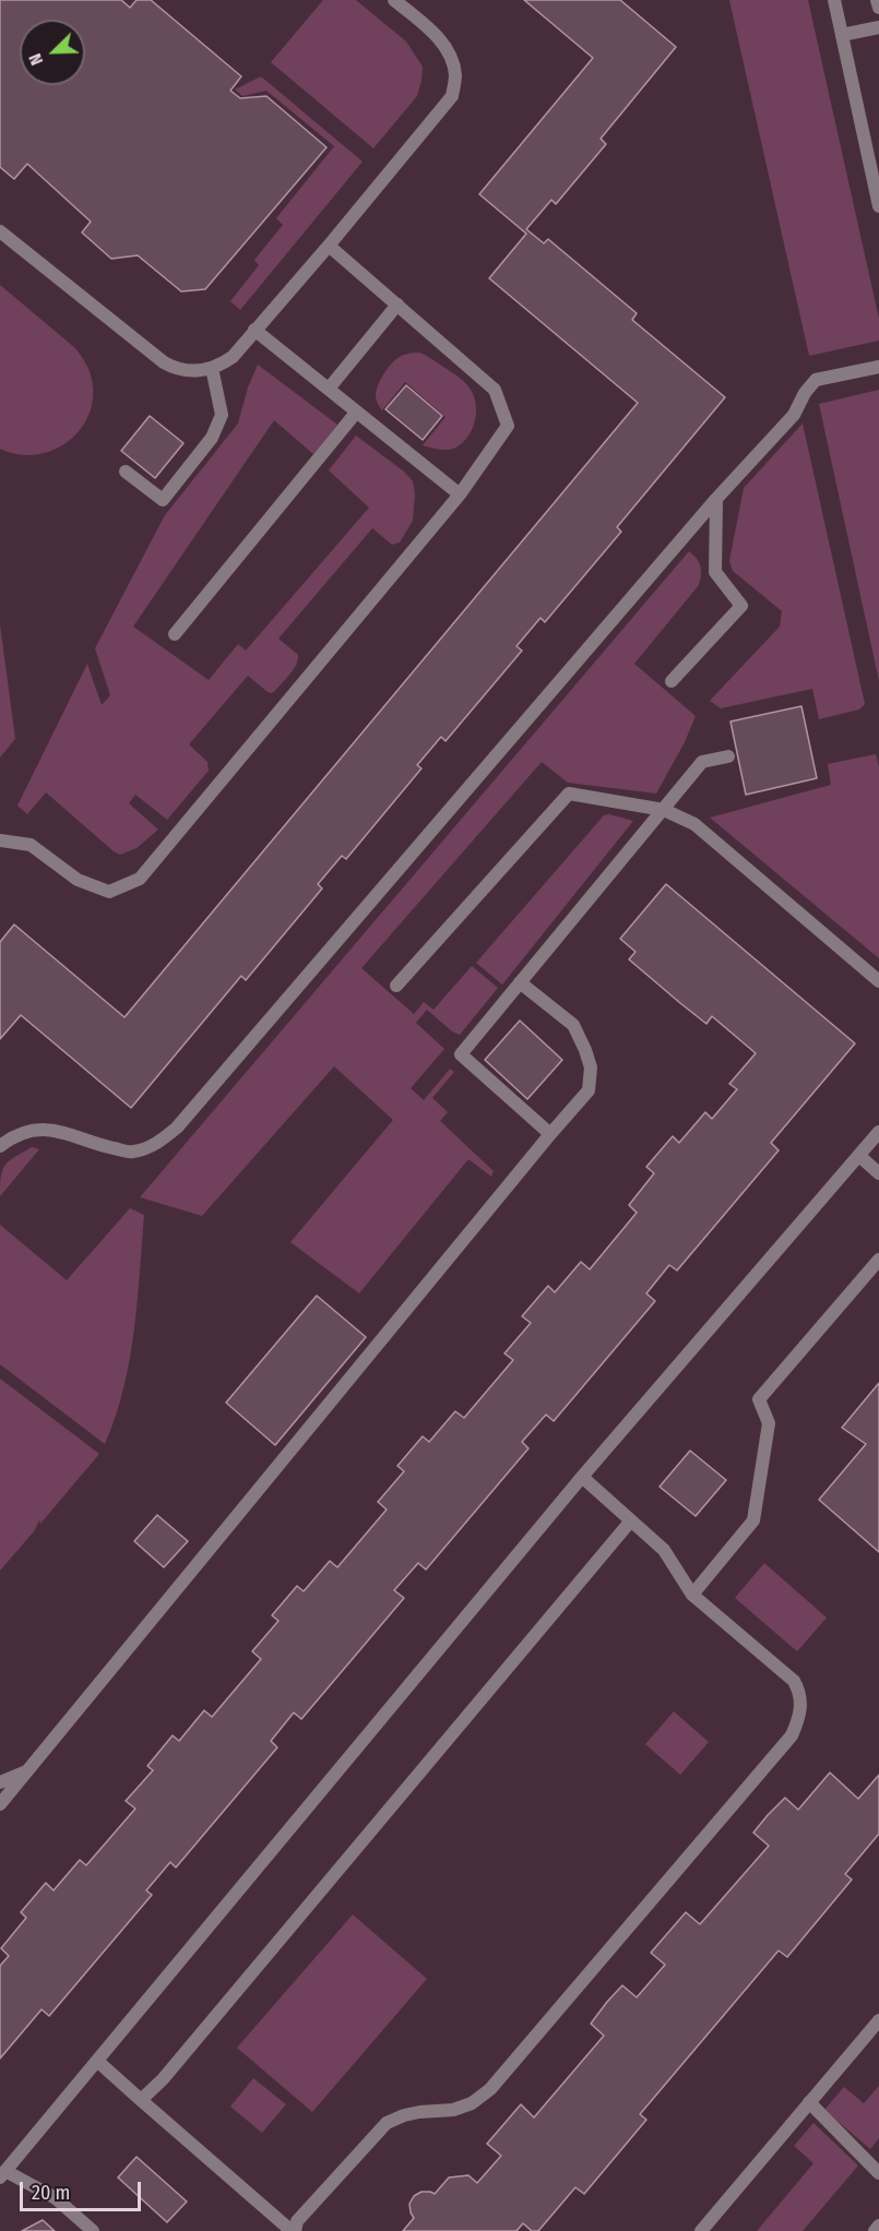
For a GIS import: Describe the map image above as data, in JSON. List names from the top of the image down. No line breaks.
{"scale_bar":"20 m","north":"bottom left"}
